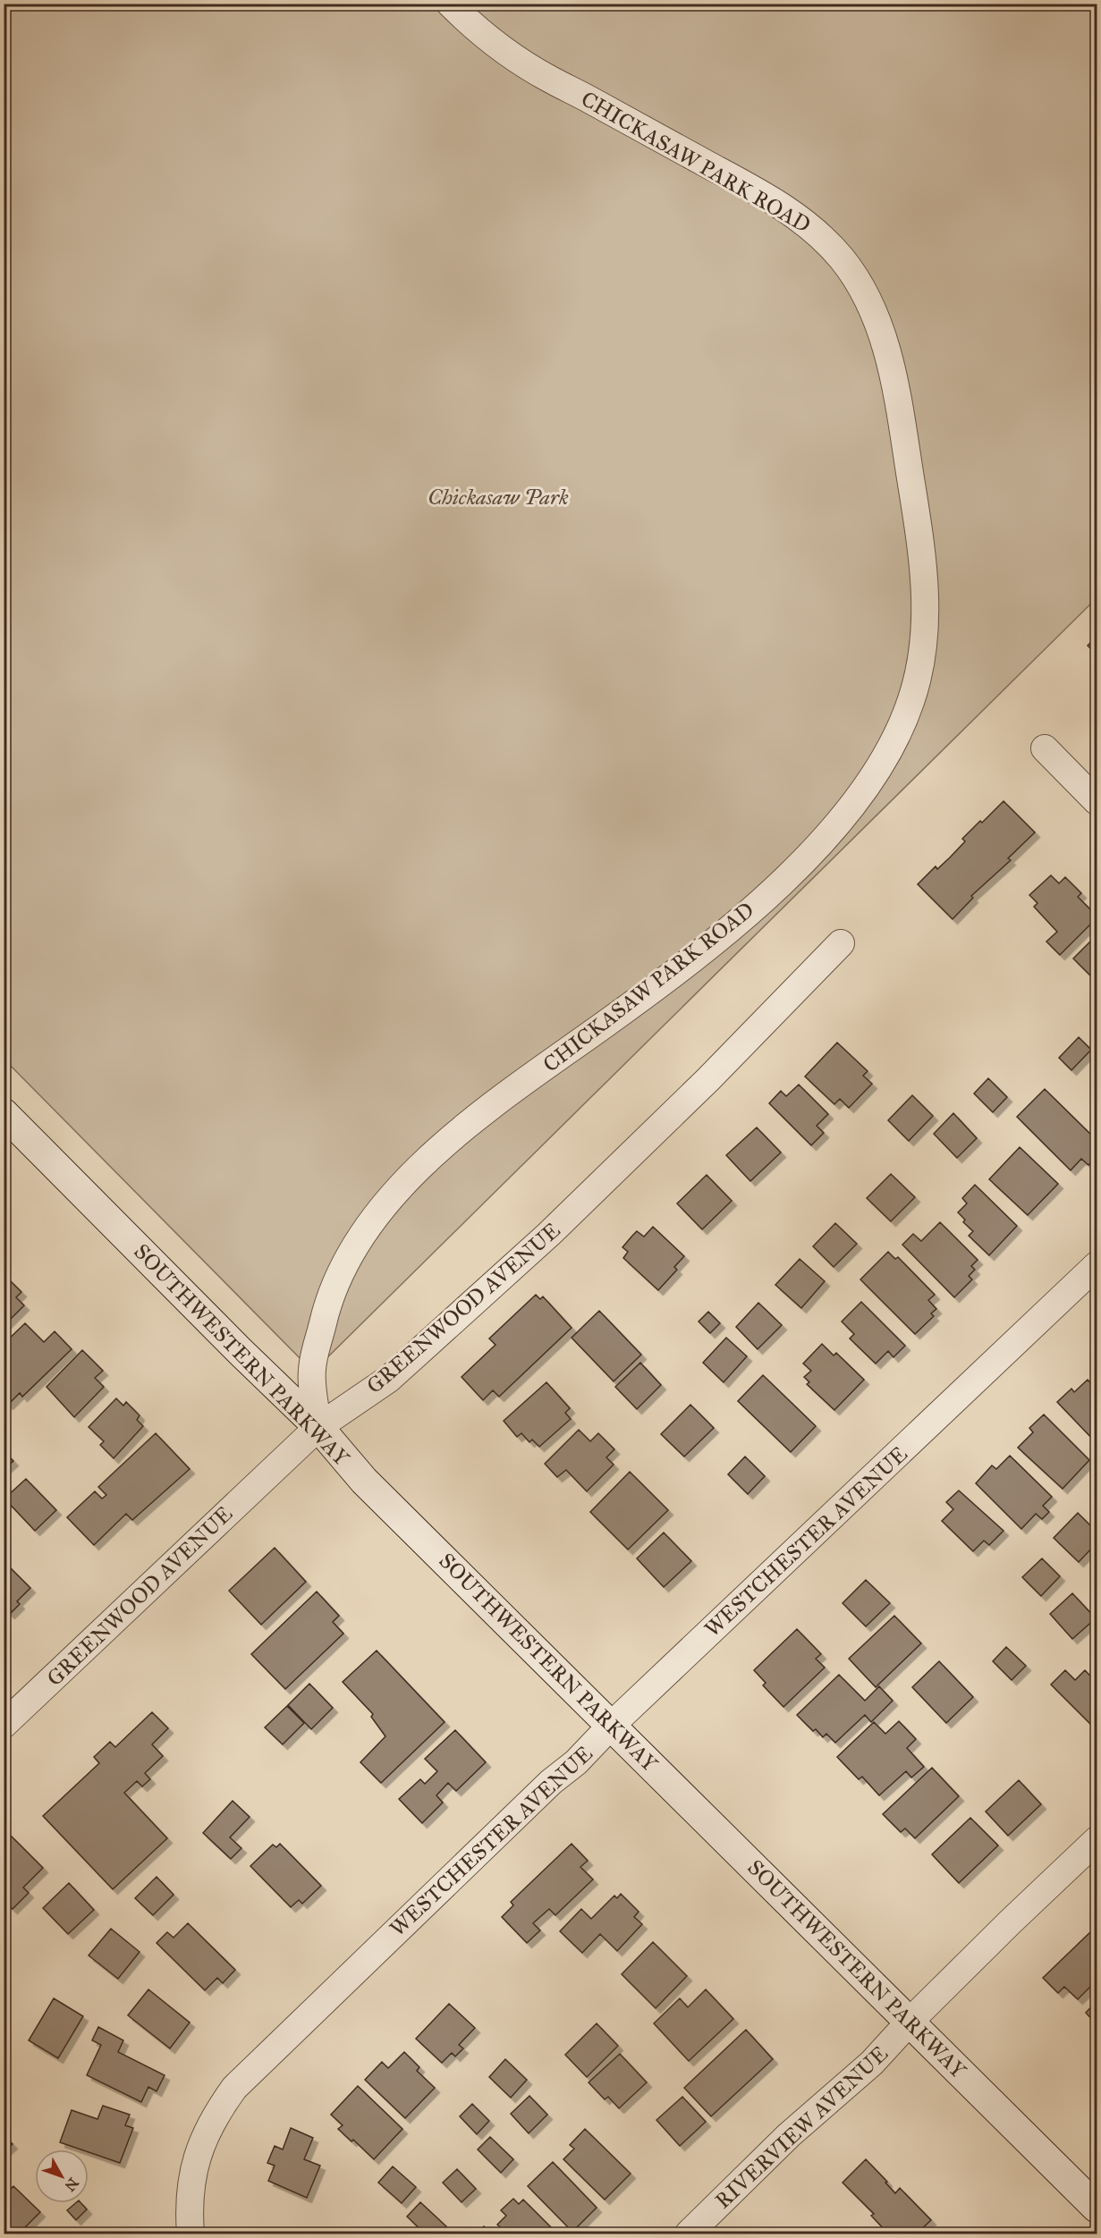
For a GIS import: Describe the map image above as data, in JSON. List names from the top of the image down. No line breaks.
{"streets":{"street":["CHICKASAW PARK ROAD","GREENWOOD AVENUE","SOUTHWESTERN PARKWAY","WESTCHESTER AVENUE","RIVERVIEW AVENUE"]},"crossings":[["CHICKASAW PARK ROAD","GREENWOOD AVENUE"],["CHICKASAW PARK ROAD","SOUTHWESTERN PARKWAY"],["GREENWOOD AVENUE","SOUTHWESTERN PARKWAY"],["SOUTHWESTERN PARKWAY","WESTCHESTER AVENUE"],["SOUTHWESTERN PARKWAY","RIVERVIEW AVENUE"]],"parks":["Chickasaw Park"],"north":"bottom right"}
